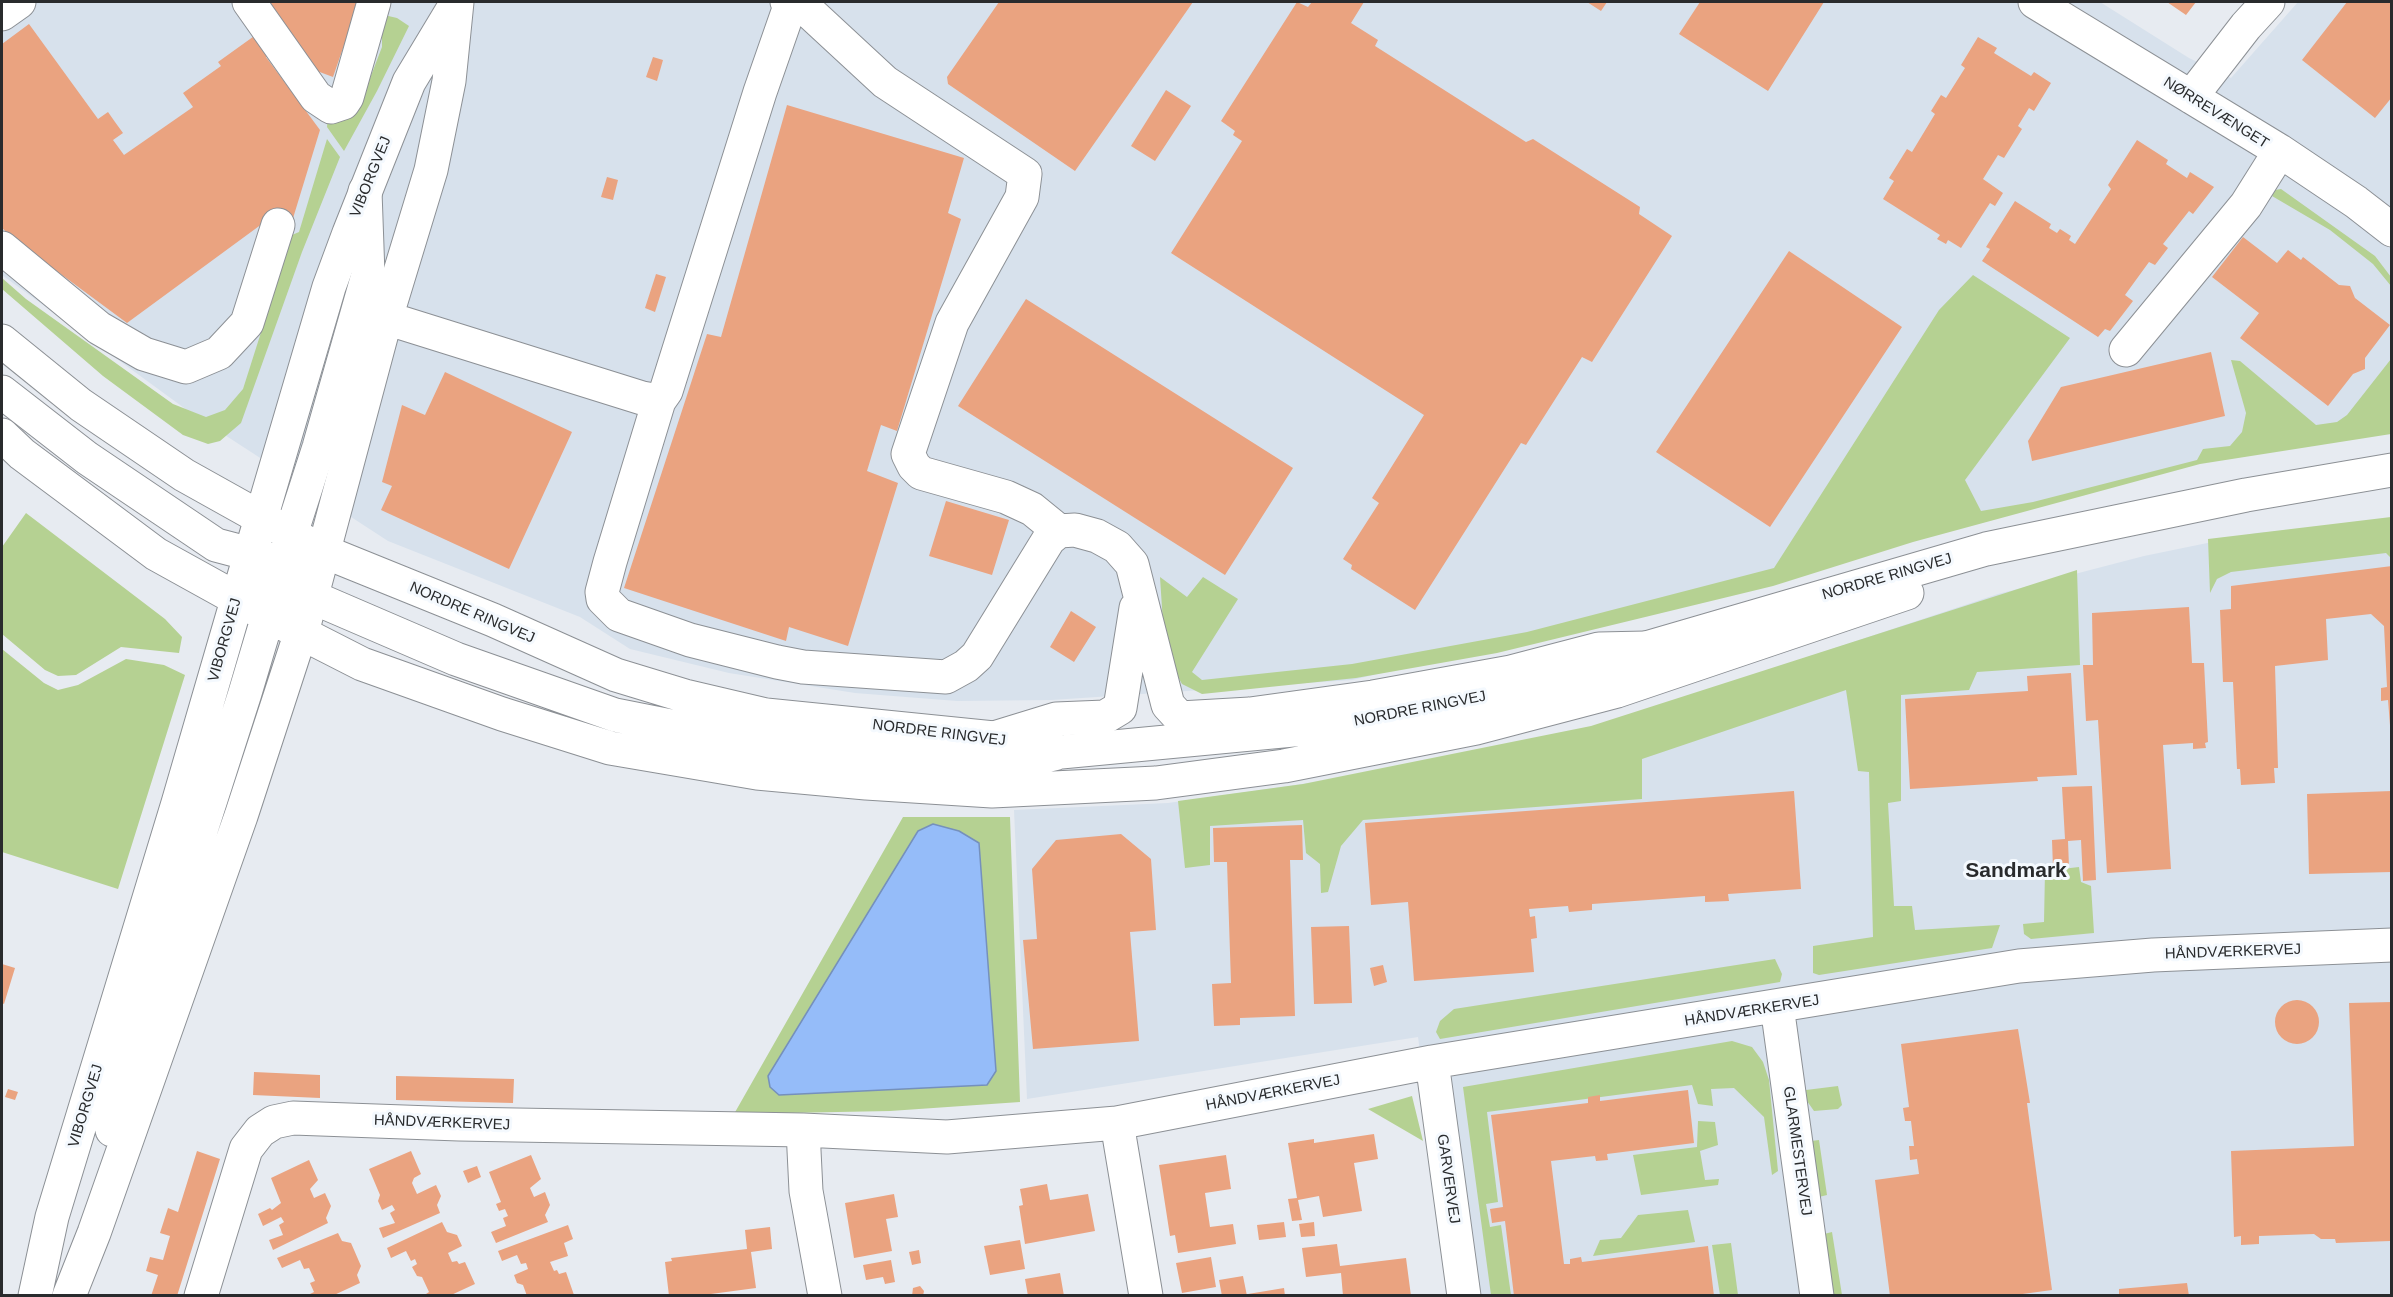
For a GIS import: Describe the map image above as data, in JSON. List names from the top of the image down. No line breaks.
{"streets":{"main road":["NØRREVÆNGET","VIBORGVEJ","NORDRE RINGVEJ","HÅNDVÆRKERVEJ","GLARMESTERVEJ","GARVERVEJ"]},"crossings":[["VIBORGVEJ","NORDRE RINGVEJ"],["HÅNDVÆRKERVEJ","GLARMESTERVEJ"],["HÅNDVÆRKERVEJ","GARVERVEJ"]],"districts":["Sandmark"]}
